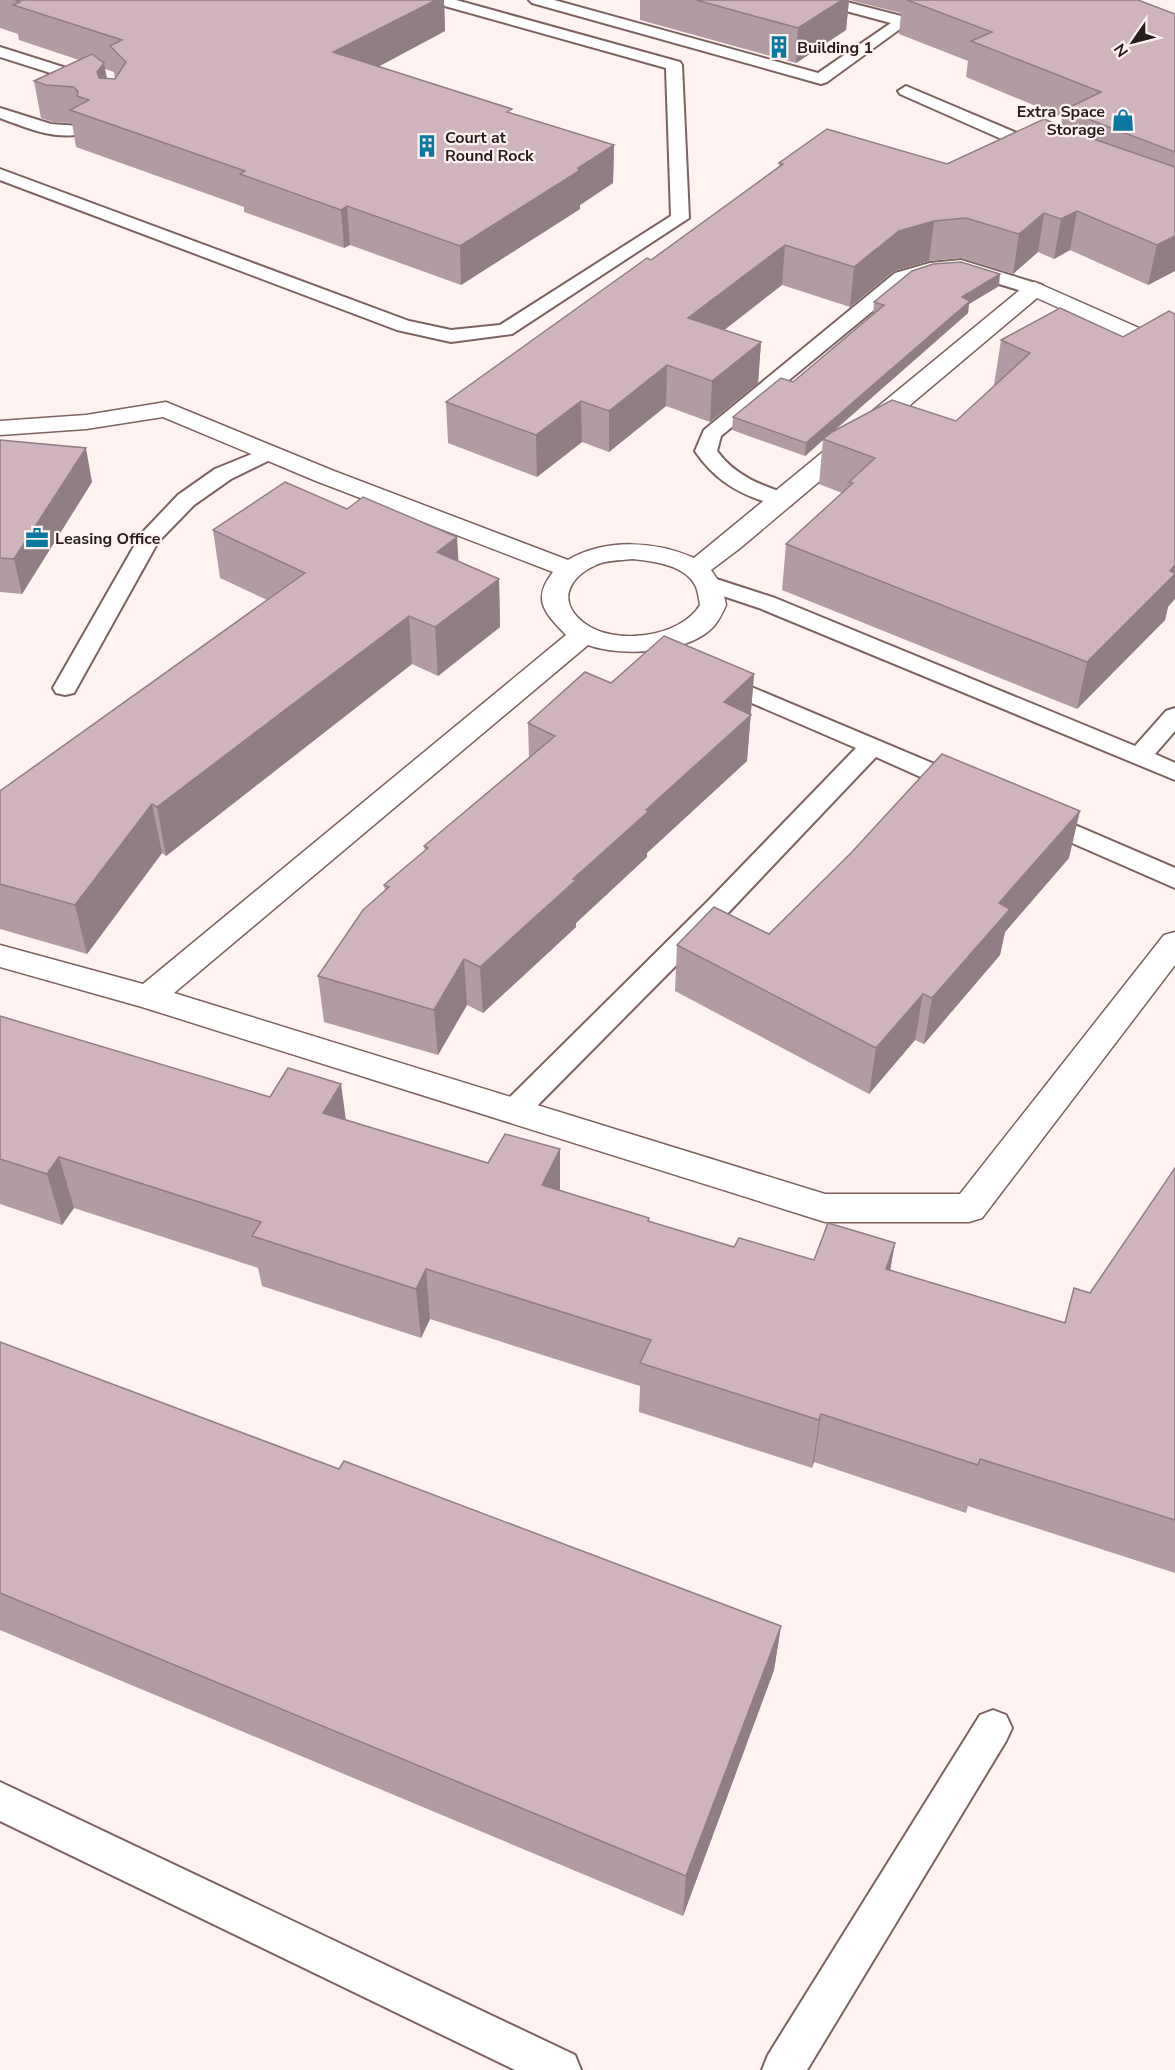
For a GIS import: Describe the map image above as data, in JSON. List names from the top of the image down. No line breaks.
{"places":{"building":["Building 1","Court at Round Rock"],"shop":["Extra Space Storage"],"office":["Leasing Office"]},"north":"bottom left"}
